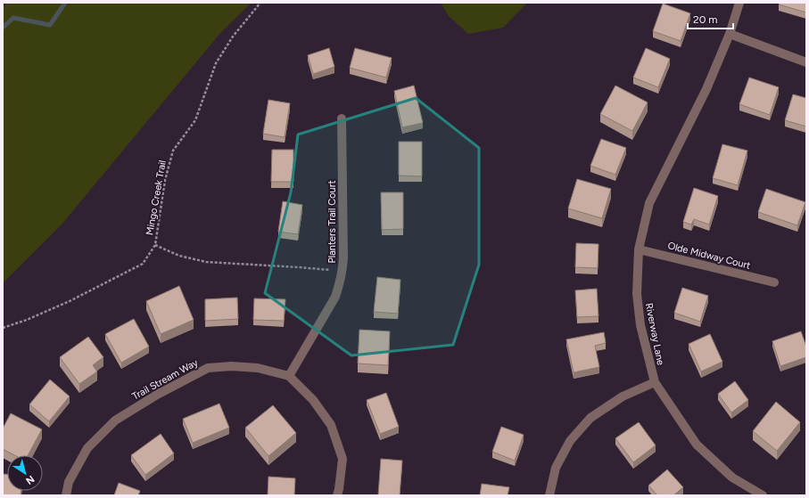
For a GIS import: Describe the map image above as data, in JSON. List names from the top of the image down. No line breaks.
{"streets":{"street":["Planters Trail Court","Olde Midway Court","Riverway Lane","Trail Stream Way"],"path":["Mingo Creek Trail"]},"crossings":[["Planters Trail Court","Trail Stream Way"],["Olde Midway Court","Riverway Lane"]],"scale_bar":"20 m","north":"bottom right"}
